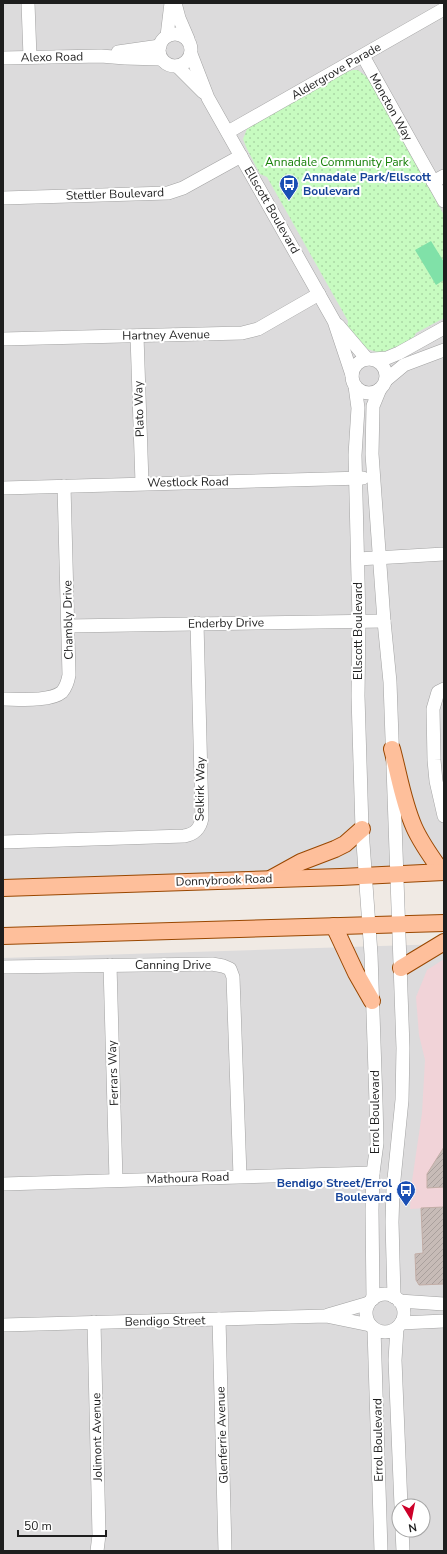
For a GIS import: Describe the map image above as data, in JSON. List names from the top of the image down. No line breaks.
{"streets":{"main road":["Donnybrook Road"],"street":["Alexo Road","Aldergrove Parade","Moncton Way","Stettler Boulevard","Ellscott Boulevard","Hartney Avenue","Plato Way","Westlock Road","Chambly Drive","Enderby Drive","Selkirk Way","Canning Drive","Ferrars Way","Errol Boulevard","Mathoura Road","Bendigo Street","Glenferrie Avenue","Jolimont Avenue"]},"crossings":[["Alexo Road","Ellscott Boulevard"],["Aldergrove Parade","Moncton Way"],["Aldergrove Parade","Ellscott Boulevard"],["Stettler Boulevard","Ellscott Boulevard"],["Ellscott Boulevard","Hartney Avenue"],["Ellscott Boulevard","Westlock Road"],["Ellscott Boulevard","Enderby Drive"],["Ellscott Boulevard","Donnybrook Road"],["Ellscott Boulevard","Errol Boulevard"],["Hartney Avenue","Plato Way"],["Plato Way","Westlock Road"],["Westlock Road","Chambly Drive"],["Chambly Drive","Enderby Drive"],["Enderby Drive","Selkirk Way"],["Canning Drive","Ferrars Way"],["Canning Drive","Mathoura Road"],["Ferrars Way","Mathoura Road"],["Errol Boulevard","Mathoura Road"],["Errol Boulevard","Bendigo Street"],["Bendigo Street","Glenferrie Avenue"],["Bendigo Street","Jolimont Avenue"]],"parks":["Annadale Community Park"],"places":{"bus stop":["Annadale Park/Ellscott Boulevard","Bendigo Street/Errol Boulevard"]},"scale_bar":"50 m","north":"bottom"}
